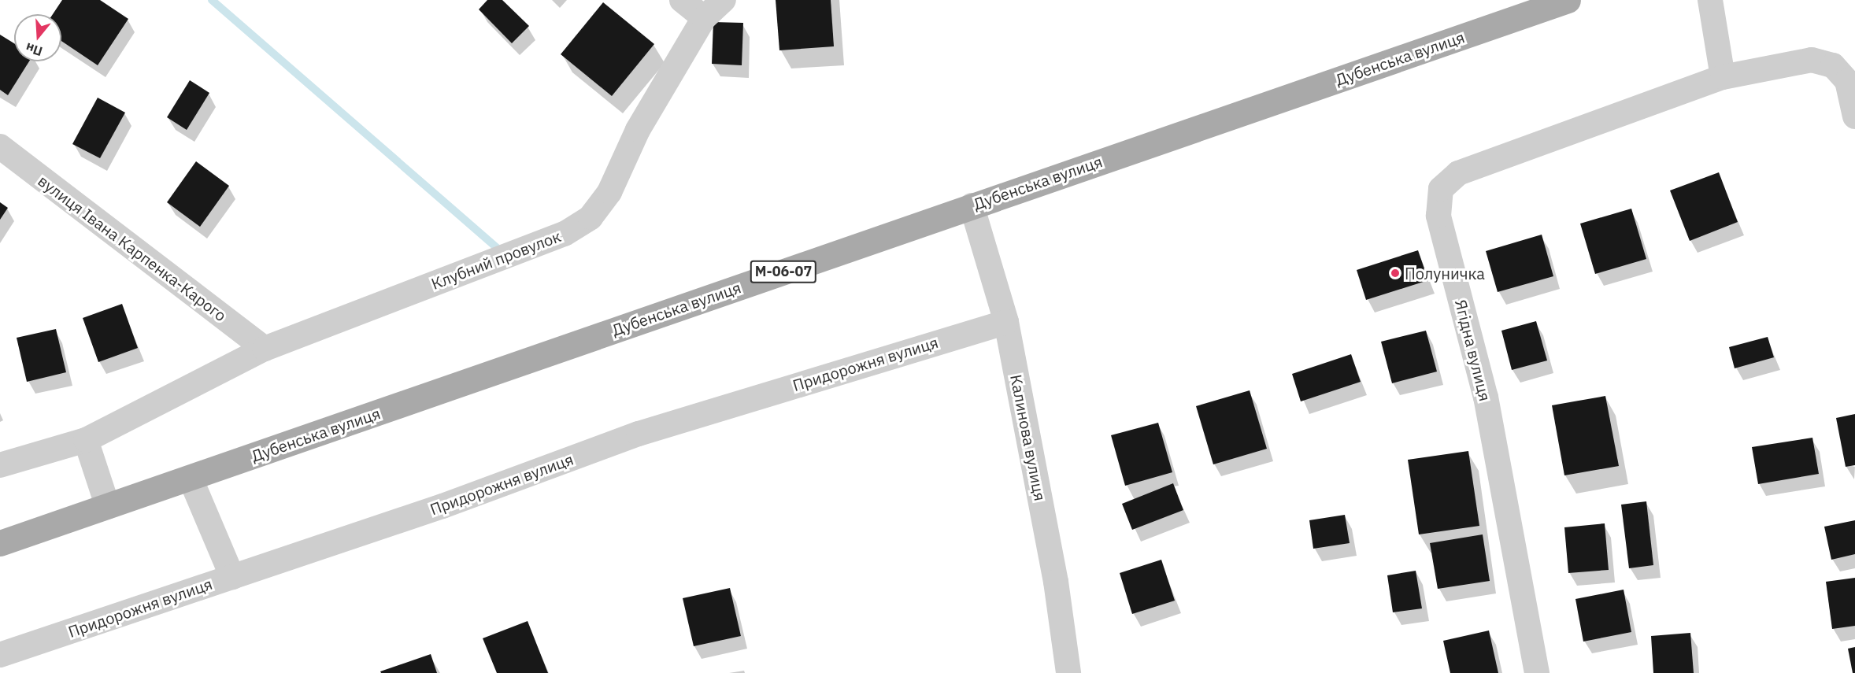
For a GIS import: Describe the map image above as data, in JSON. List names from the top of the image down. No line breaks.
{"streets":{"main road":["Дубенська вулиця","М-06-07"],"street":["вулиця Івана Карпенка-Карого","Клубний провулок","Ягідна вулиця","Придорожня вулиця","Калинова вулиця"]},"crossings":[["Дубенська вулиця","Калинова вулиця"],["вулиця Івана Карпенка-Карого","Клубний провулок"],["Придорожня вулиця","Калинова вулиця"]],"places":["Полуничка"],"north":"bottom"}
